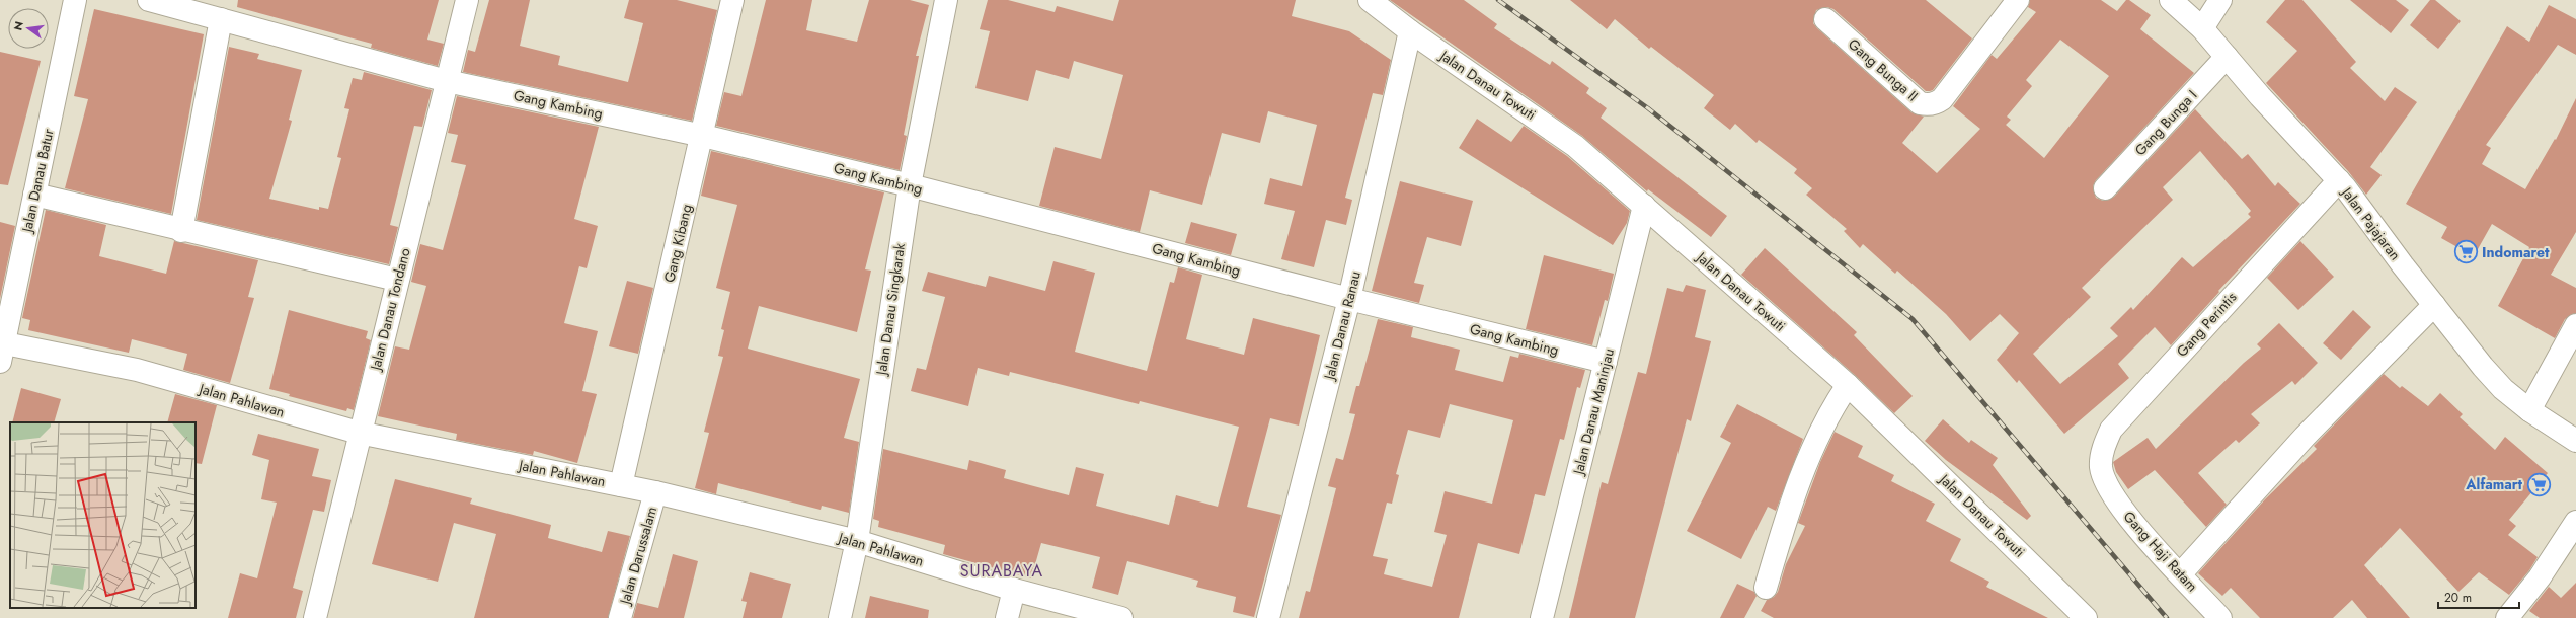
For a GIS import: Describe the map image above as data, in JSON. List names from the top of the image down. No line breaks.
{"streets":{"street":["Gang Bunga II","Jalan Danau Towuti","Gang Kambing","Gang Bunga I","Jalan Danau Batur","Jalan Pajajaran","Gang Kibang","Jalan Danau Tondano","Jalan Danau Singkarak","Gang Perintis","Jalan Danau Ranau","Jalan Pahlawan","Jalan Danau Maninjau","Gang Haji Ratam","Jalan Darussalam"]},"crossings":[["Jalan Danau Towuti","Jalan Danau Ranau"],["Jalan Danau Towuti","Jalan Danau Maninjau"],["Gang Kambing","Gang Kibang"],["Gang Kambing","Jalan Danau Tondano"],["Gang Kambing","Jalan Danau Singkarak"],["Gang Kambing","Jalan Danau Ranau"],["Gang Kambing","Jalan Danau Maninjau"],["Gang Bunga I","Jalan Pajajaran"],["Jalan Danau Batur","Jalan Pahlawan"],["Jalan Pajajaran","Gang Perintis"],["Gang Kibang","Jalan Pahlawan"],["Jalan Danau Tondano","Jalan Pahlawan"],["Jalan Danau Singkarak","Jalan Pahlawan"],["Gang Perintis","Gang Haji Ratam"],["Jalan Pahlawan","Jalan Darussalam"]],"districts":["SURABAYA"],"places":{"supermarket":["Indomaret","Alfamart"]},"scale_bar":"20 m","north":"left"}
